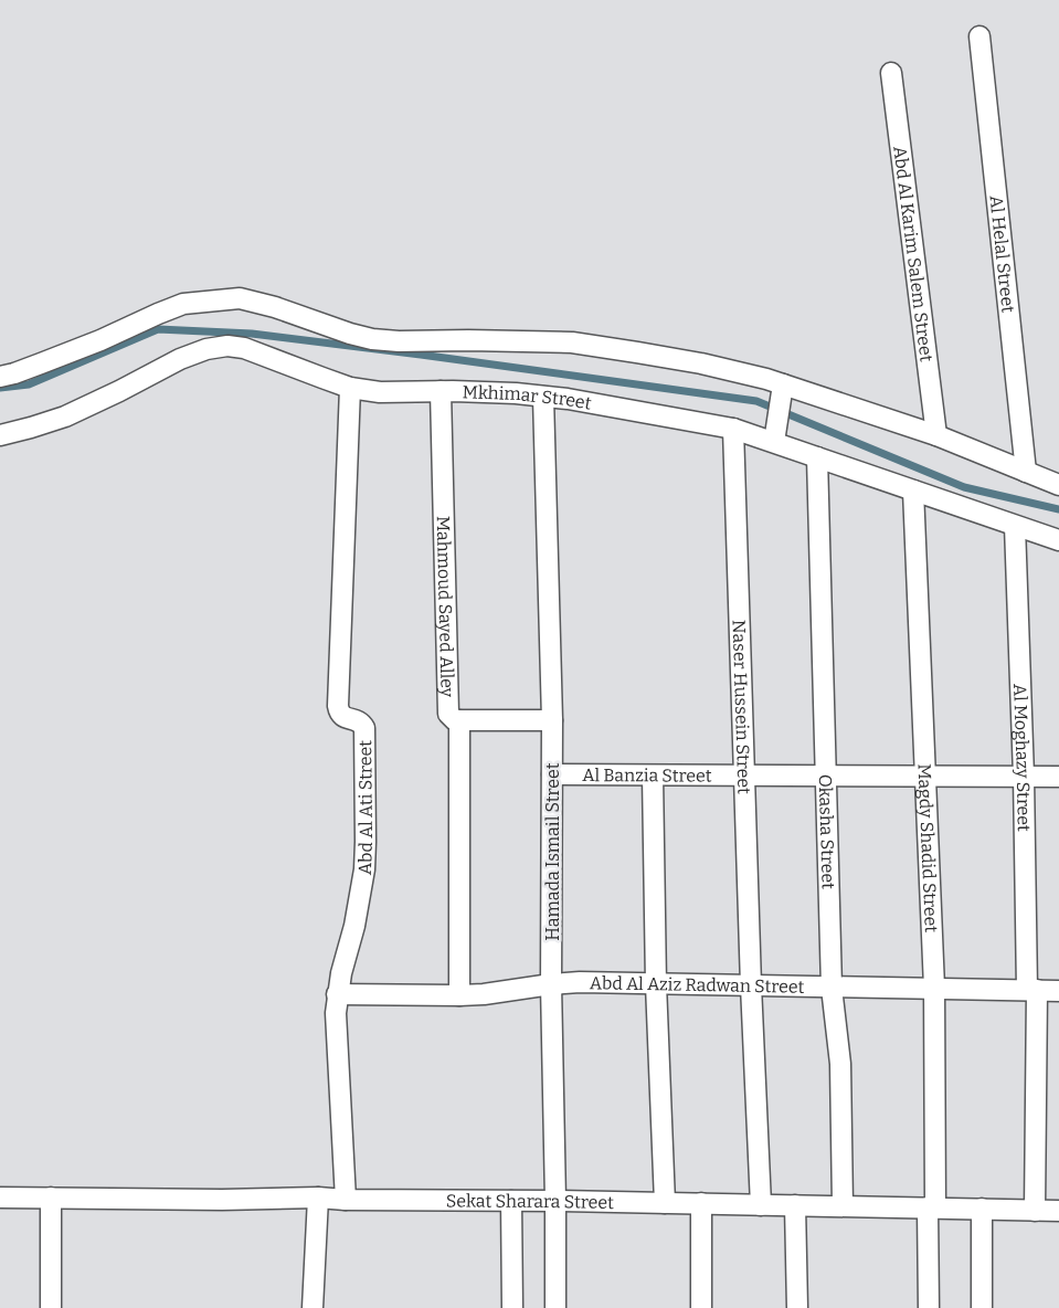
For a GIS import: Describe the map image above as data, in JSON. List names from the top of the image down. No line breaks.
{"streets":{"street":["Abd Al Karim Salem Street","Al Helal Street","Mkhimar Street","Mahmoud Sayed Alley","Naser Hussein Street","Al Moghazy Street","Al Banzia Street","Abd Al Ati Street","Okasha Street","Magdy Shadid Street","Hamada Ismail Street","Abd Al Aziz Radwan Street","Sekat Sharara Street"]},"crossings":[["Mkhimar Street","Mahmoud Sayed Alley"],["Mkhimar Street","Naser Hussein Street"],["Mkhimar Street","Al Moghazy Street"],["Mkhimar Street","Abd Al Ati Street"],["Mkhimar Street","Okasha Street"],["Mkhimar Street","Magdy Shadid Street"],["Mkhimar Street","Hamada Ismail Street"],["Mahmoud Sayed Alley","Hamada Ismail Street"],["Naser Hussein Street","Al Banzia Street"],["Naser Hussein Street","Abd Al Aziz Radwan Street"],["Naser Hussein Street","Sekat Sharara Street"],["Al Moghazy Street","Al Banzia Street"],["Al Moghazy Street","Abd Al Aziz Radwan Street"],["Al Moghazy Street","Sekat Sharara Street"],["Al Banzia Street","Okasha Street"],["Al Banzia Street","Magdy Shadid Street"],["Al Banzia Street","Hamada Ismail Street"],["Abd Al Ati Street","Abd Al Aziz Radwan Street"],["Abd Al Ati Street","Sekat Sharara Street"],["Okasha Street","Abd Al Aziz Radwan Street"],["Okasha Street","Sekat Sharara Street"],["Magdy Shadid Street","Abd Al Aziz Radwan Street"],["Magdy Shadid Street","Sekat Sharara Street"],["Hamada Ismail Street","Abd Al Aziz Radwan Street"],["Hamada Ismail Street","Sekat Sharara Street"]]}
